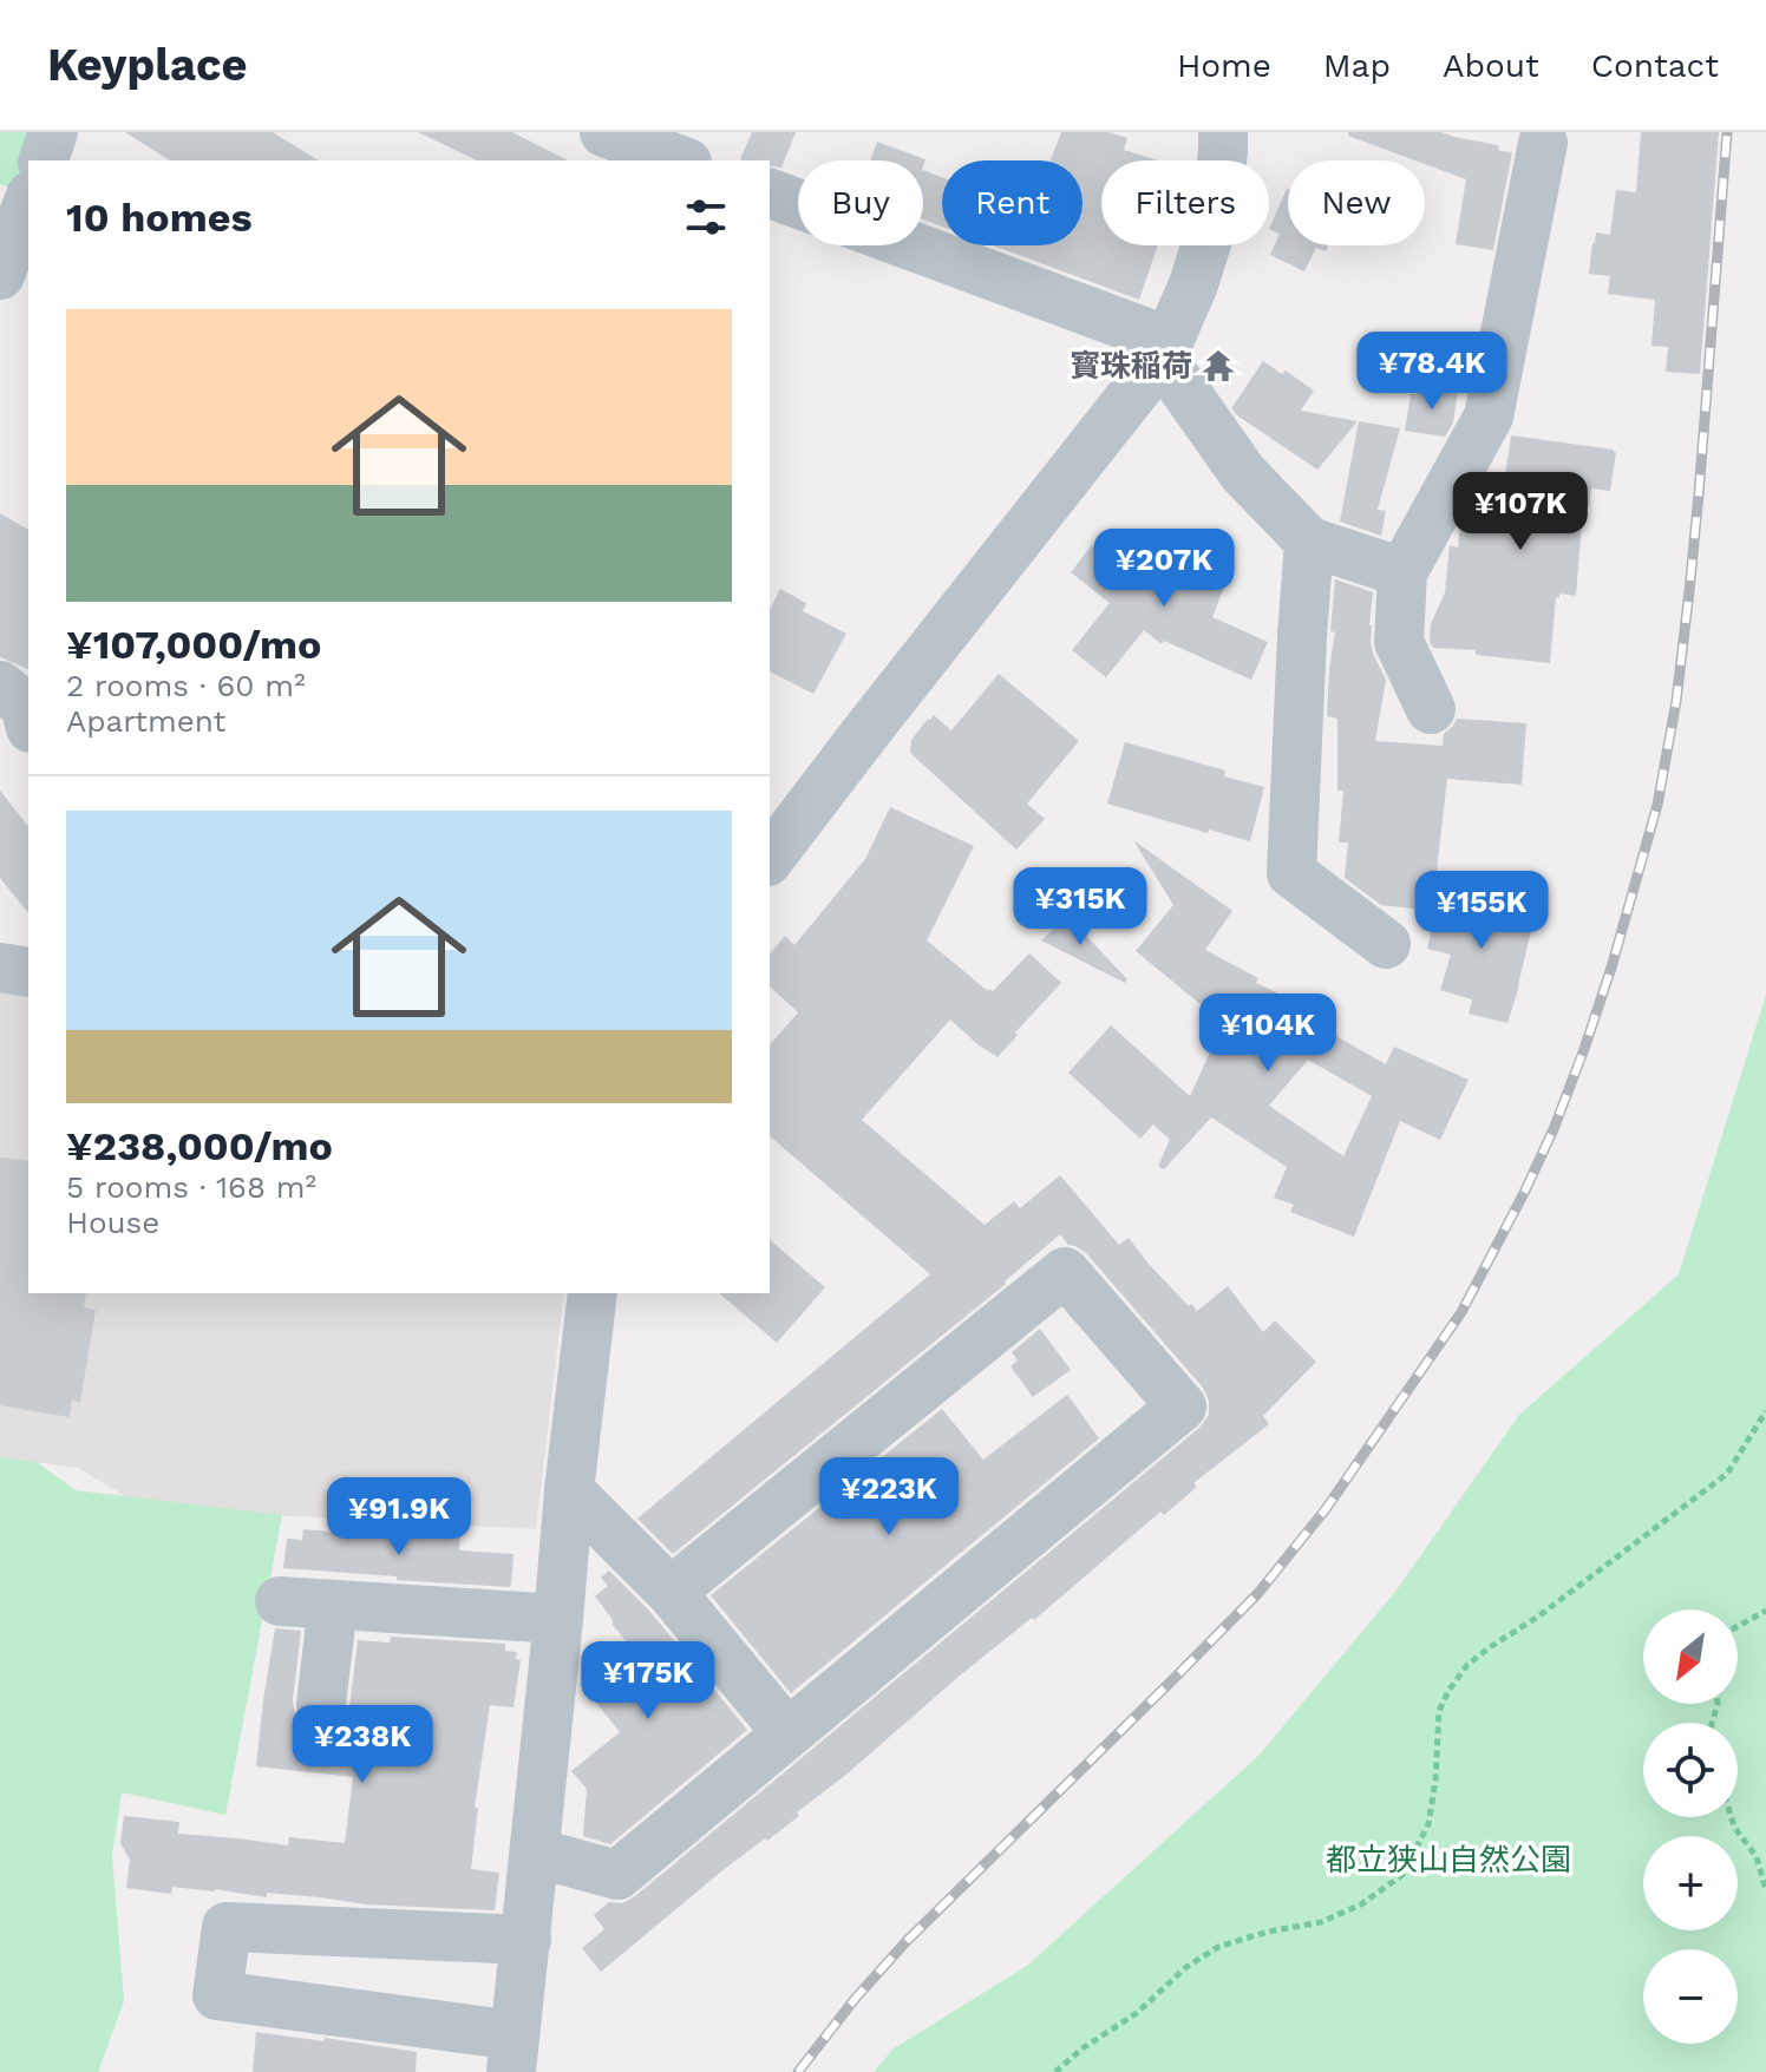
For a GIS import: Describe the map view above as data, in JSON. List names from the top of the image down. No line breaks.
{"parks":["都立狭山自然公園"],"places":{"temple":["寳珠稲荷"]},"north":"bottom left","page":{"header":"Keyplace","nav":["Home","Map","About","Contact"],"chip":["Buy","Rent","Filters","New"],"heading":"10 homes","list":[{"name":"¥107,000/mo","note":"2 rooms · 60 m² · Apartment"},{"name":"¥238,000/mo","note":"5 rooms · 168 m² · House"}],"price":["¥78.4K","¥107K","¥207K","¥315K","¥155K","¥104K","¥223K","¥91.9K","¥175K","¥238K"],"map_buttons":["+","−"]}}
